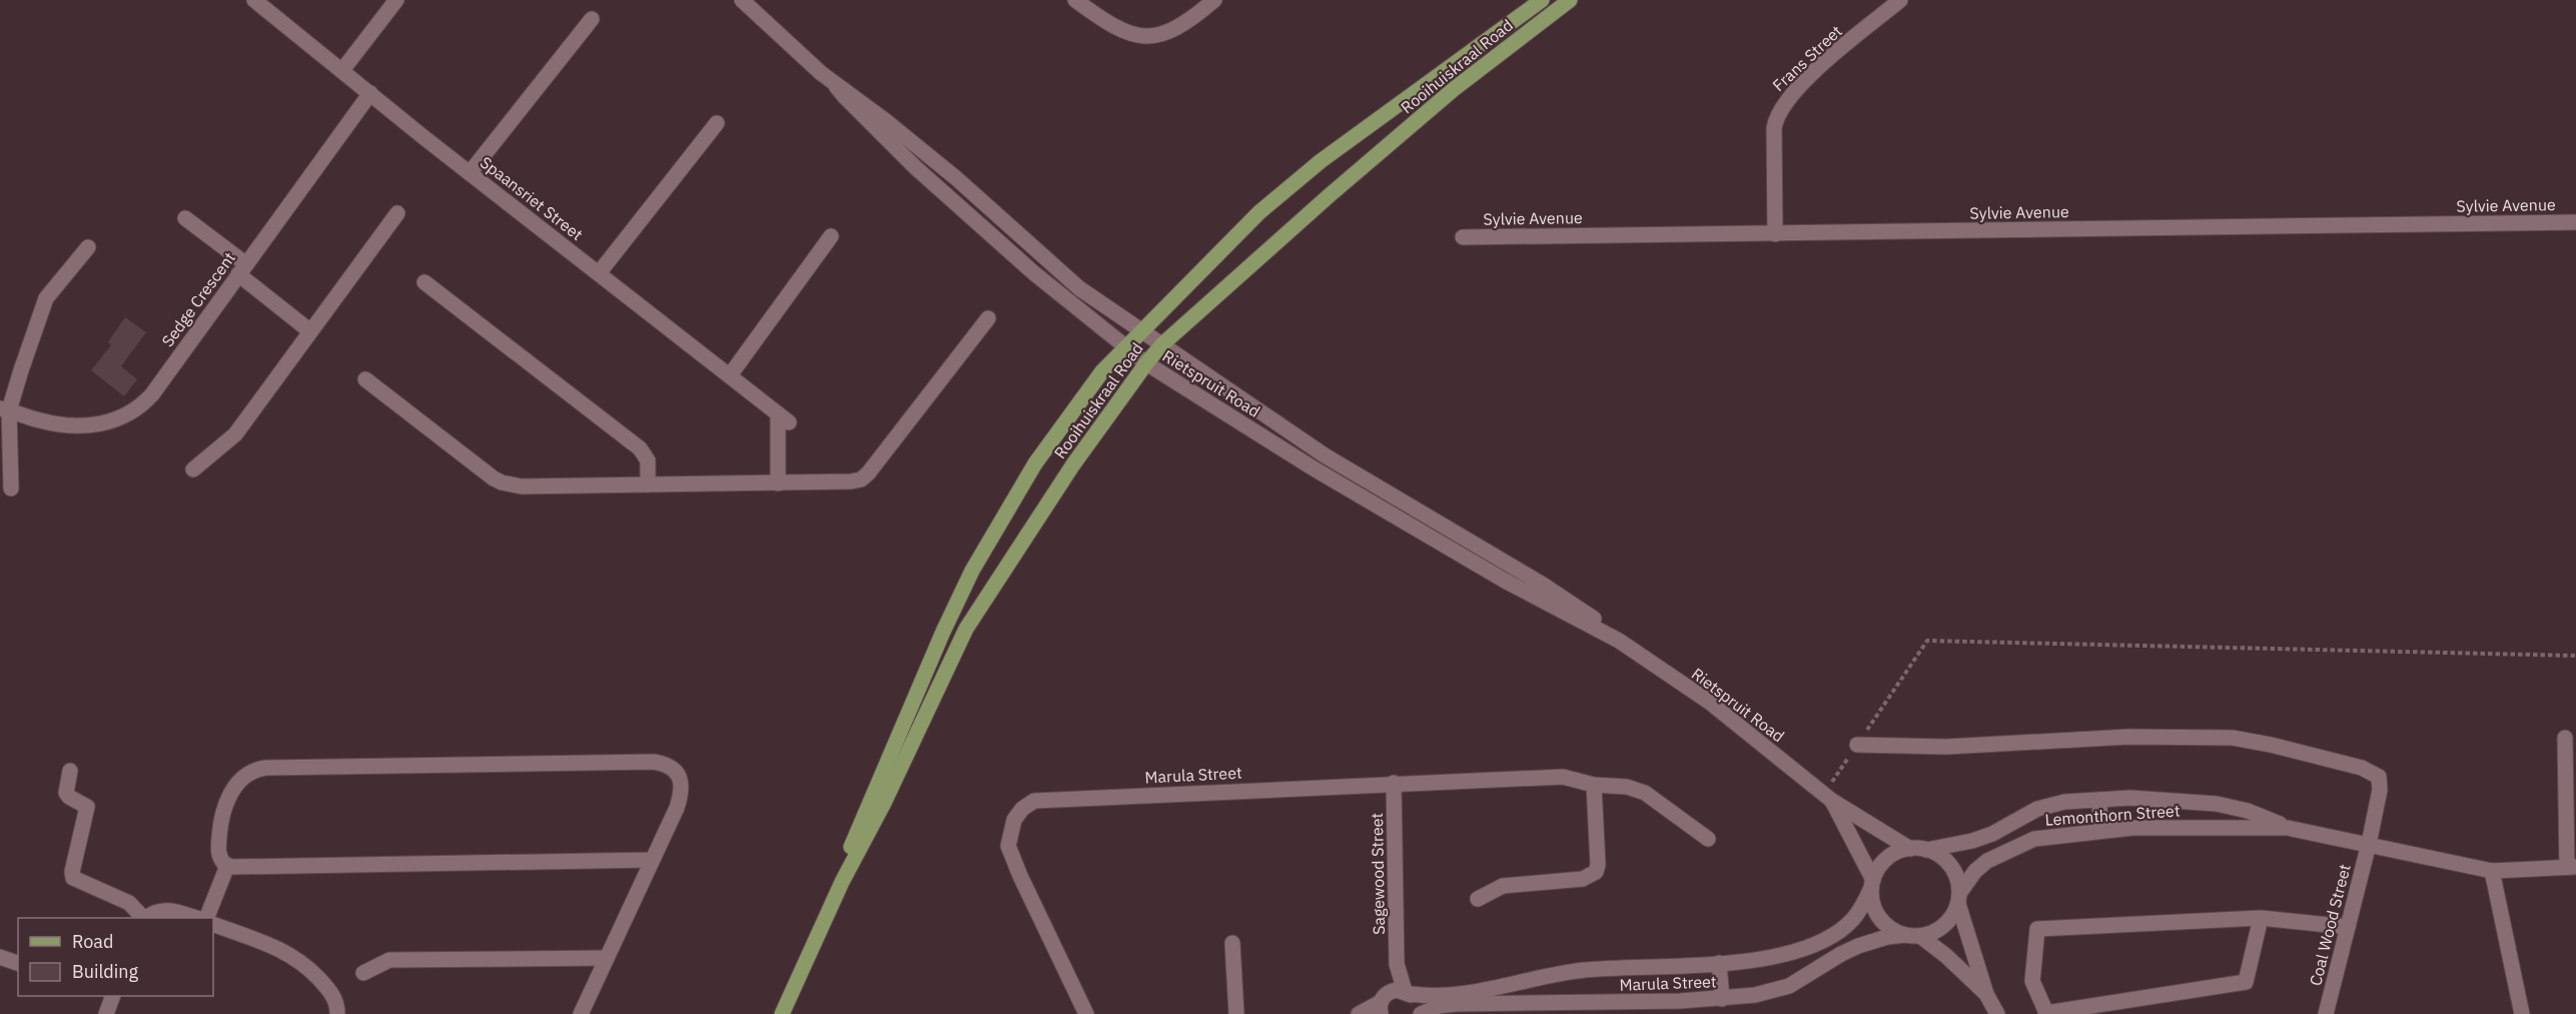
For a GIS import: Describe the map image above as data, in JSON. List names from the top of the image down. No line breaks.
{"streets":{"main road":["Rooihuiskraal Road"],"street":["Frans Street","Spaansriet Street","Sylvie Avenue","Sedge Crescent","Rietspruit Road","Marula Street","Lemonthorn Street","Sagewood Street","Coal Wood Street"]},"crossings":[["Frans Street","Sylvie Avenue"],["Rooihuiskraal Road","Rietspruit Road"],["Spaansriet Street","Sedge Crescent"],["Rietspruit Road","Marula Street"],["Rietspruit Road","Lemonthorn Street"],["Marula Street","Lemonthorn Street"],["Marula Street","Sagewood Street"],["Lemonthorn Street","Coal Wood Street"]],"legend":["Road","Building"]}
